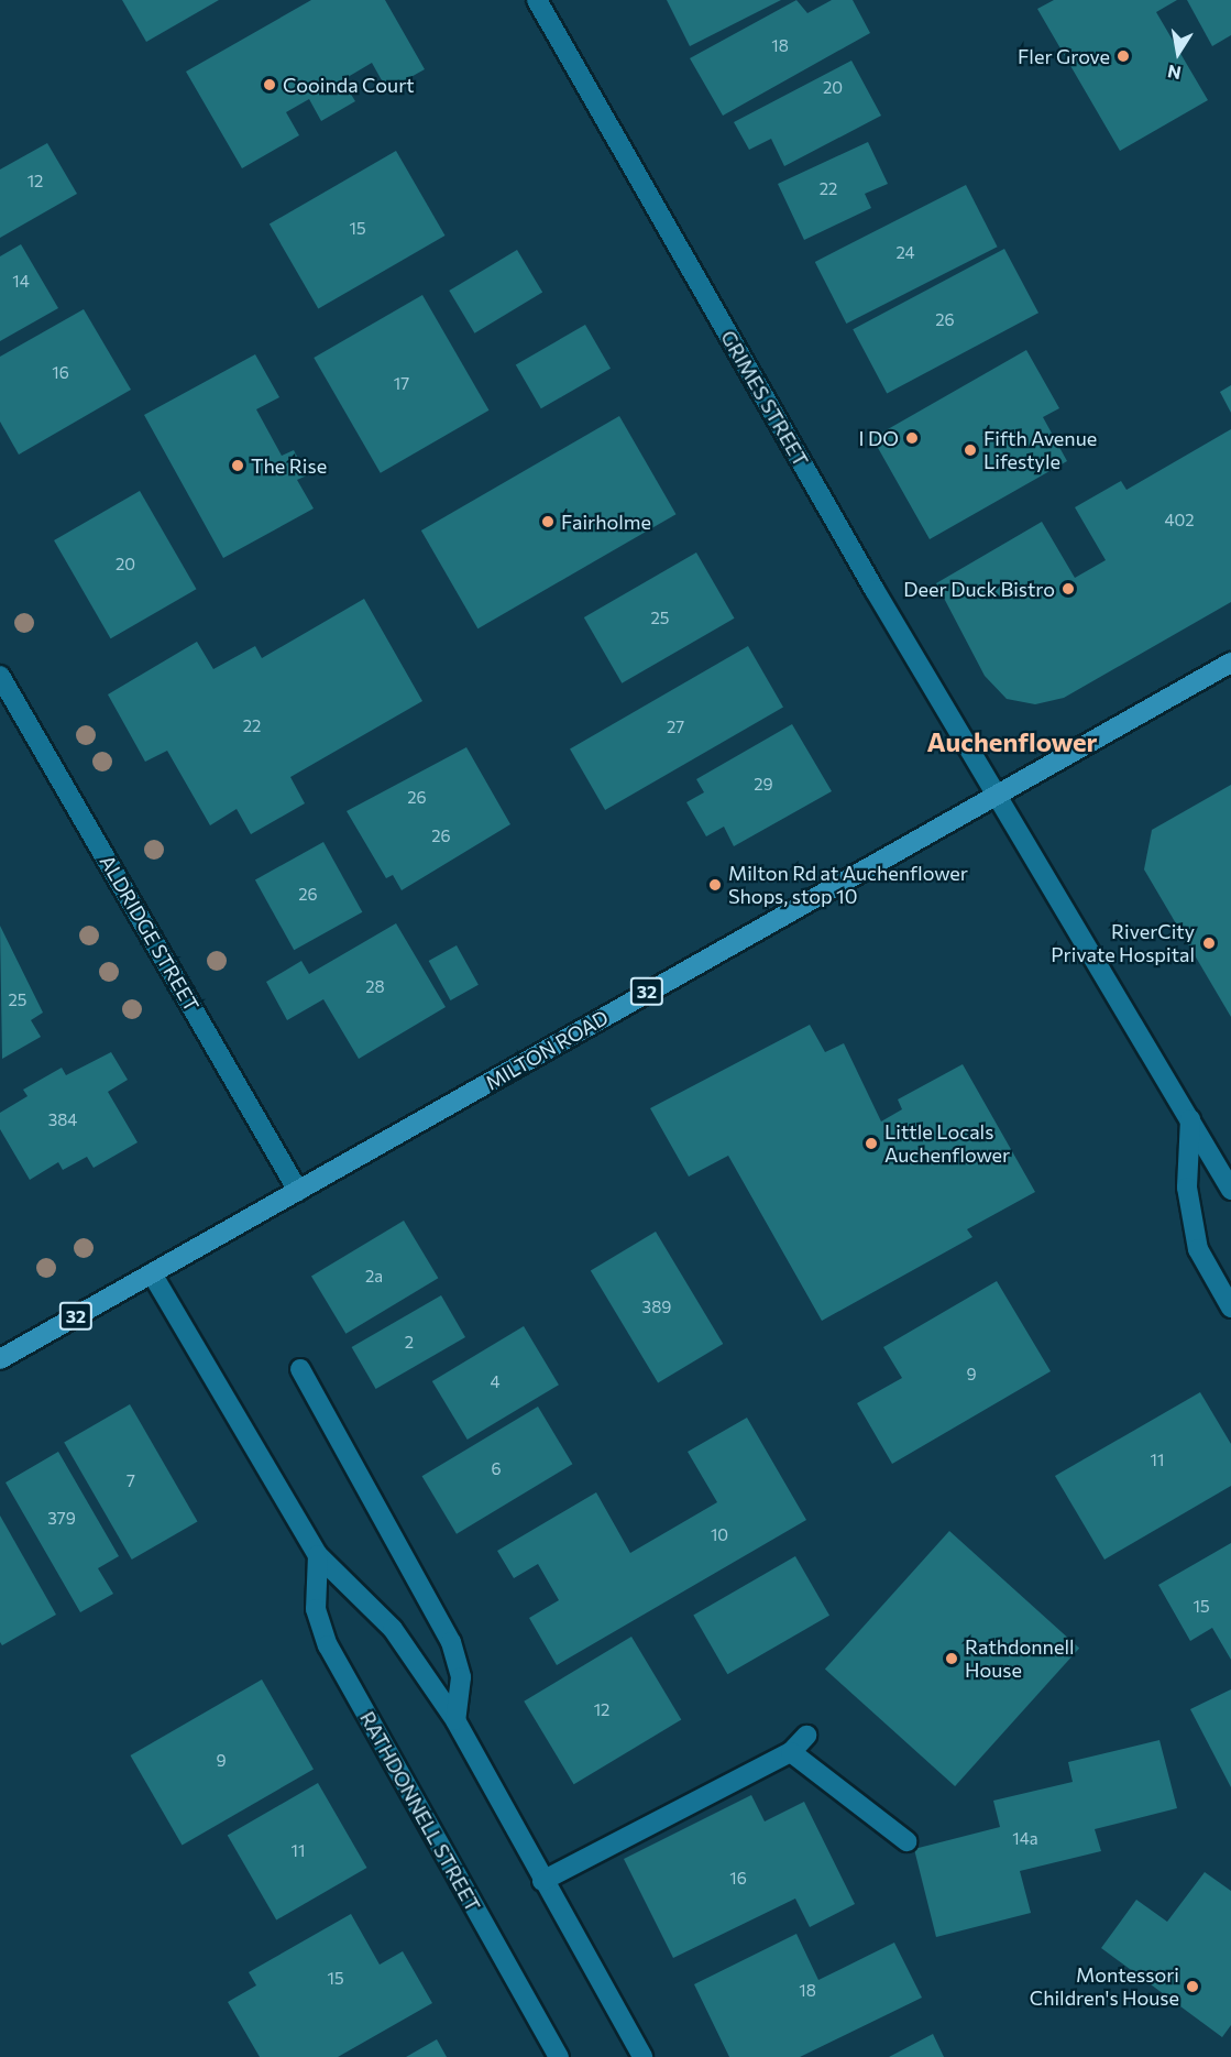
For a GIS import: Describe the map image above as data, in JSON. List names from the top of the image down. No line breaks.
{"streets":{"main road":["32","MILTON ROAD"],"street":["GRIMES STREET","ALDRIDGE STREET","RATHDONNELL STREET"]},"crossings":[["GRIMES STREET","MILTON ROAD"],["ALDRIDGE STREET","MILTON ROAD"]],"districts":["Auchenflower"],"places":["Fler Grove","Cooinda Court","I DO","Fifth Avenue Lifestyle","The Rise","Fairholme","Deer Duck Bistro","Milton Rd at Auchenflower Shops, stop 10","RiverCity Private Hospital","Little Locals Auchenflower","Rathdonnell House","Montessori Children's House"],"house_numbers":["18","20","12","22","15","24","14","26","16","17","402","20","25","22","27","29","26","26","26","28","25","384","2a","389","2","9","4","11","6","7","379","10","15","12","9","14a","11","16","15","18"],"north":"bottom"}
